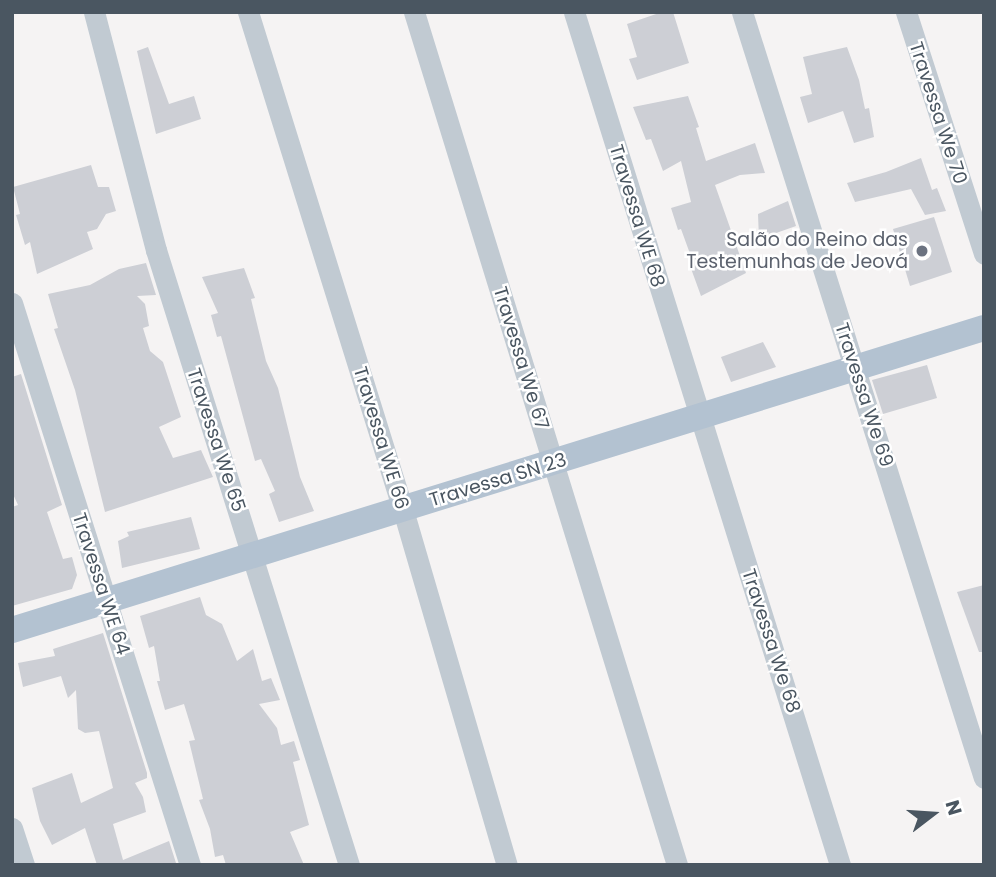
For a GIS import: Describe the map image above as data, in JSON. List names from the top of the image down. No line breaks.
{"streets":{"main road":["Travessa SN 23"],"street":["Travessa We 70","Travessa WE 68","Travessa We 67","Travessa We 69","Travessa WE 66","Travessa We 65","Travessa WE 64","Travessa We 68"]},"crossings":[["Travessa WE 68","Travessa SN 23"],["Travessa WE 68","Travessa We 68"],["Travessa We 67","Travessa SN 23"],["Travessa We 69","Travessa SN 23"],["Travessa WE 66","Travessa SN 23"],["Travessa We 65","Travessa SN 23"],["Travessa SN 23","Travessa WE 64"],["Travessa SN 23","Travessa We 68"]],"places":["Salão do Reino das Testemunhas de Jeová"],"north":"right"}
